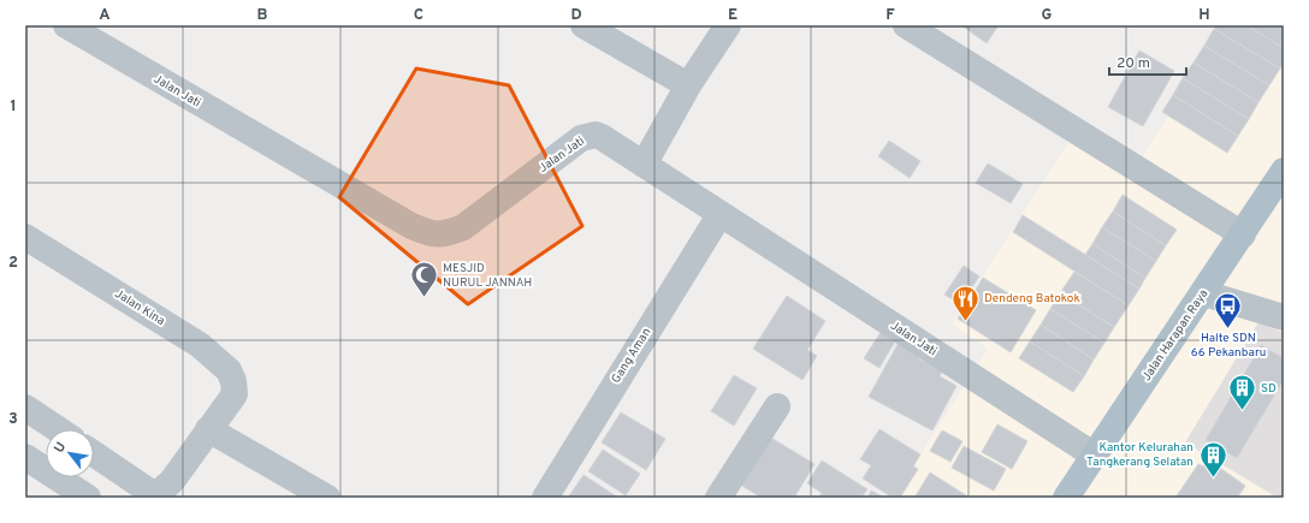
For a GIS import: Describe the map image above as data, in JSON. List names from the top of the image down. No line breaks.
{"streets":{"main road":["Jalan Harapan Raya"],"street":["Jalan Jati","Jalan Kina","Gang Aman"]},"crossings":[["Jalan Jati","Jalan Harapan Raya"],["Jalan Jati","Gang Aman"]],"places":{"mosque":["MESJID NURUL JANNAH"],"restaurant":["Dendeng Batokok"],"bus stop":["Halte SDN 66 Pekanbaru"],"building":["SD","Kantor Kelurahan Tangkerang Selatan"]},"scale_bar":"20 m","north":"top left","grid":{"columns":["A","B","C","D","E","F","G","H"],"rows":["1","2","3"]}}
